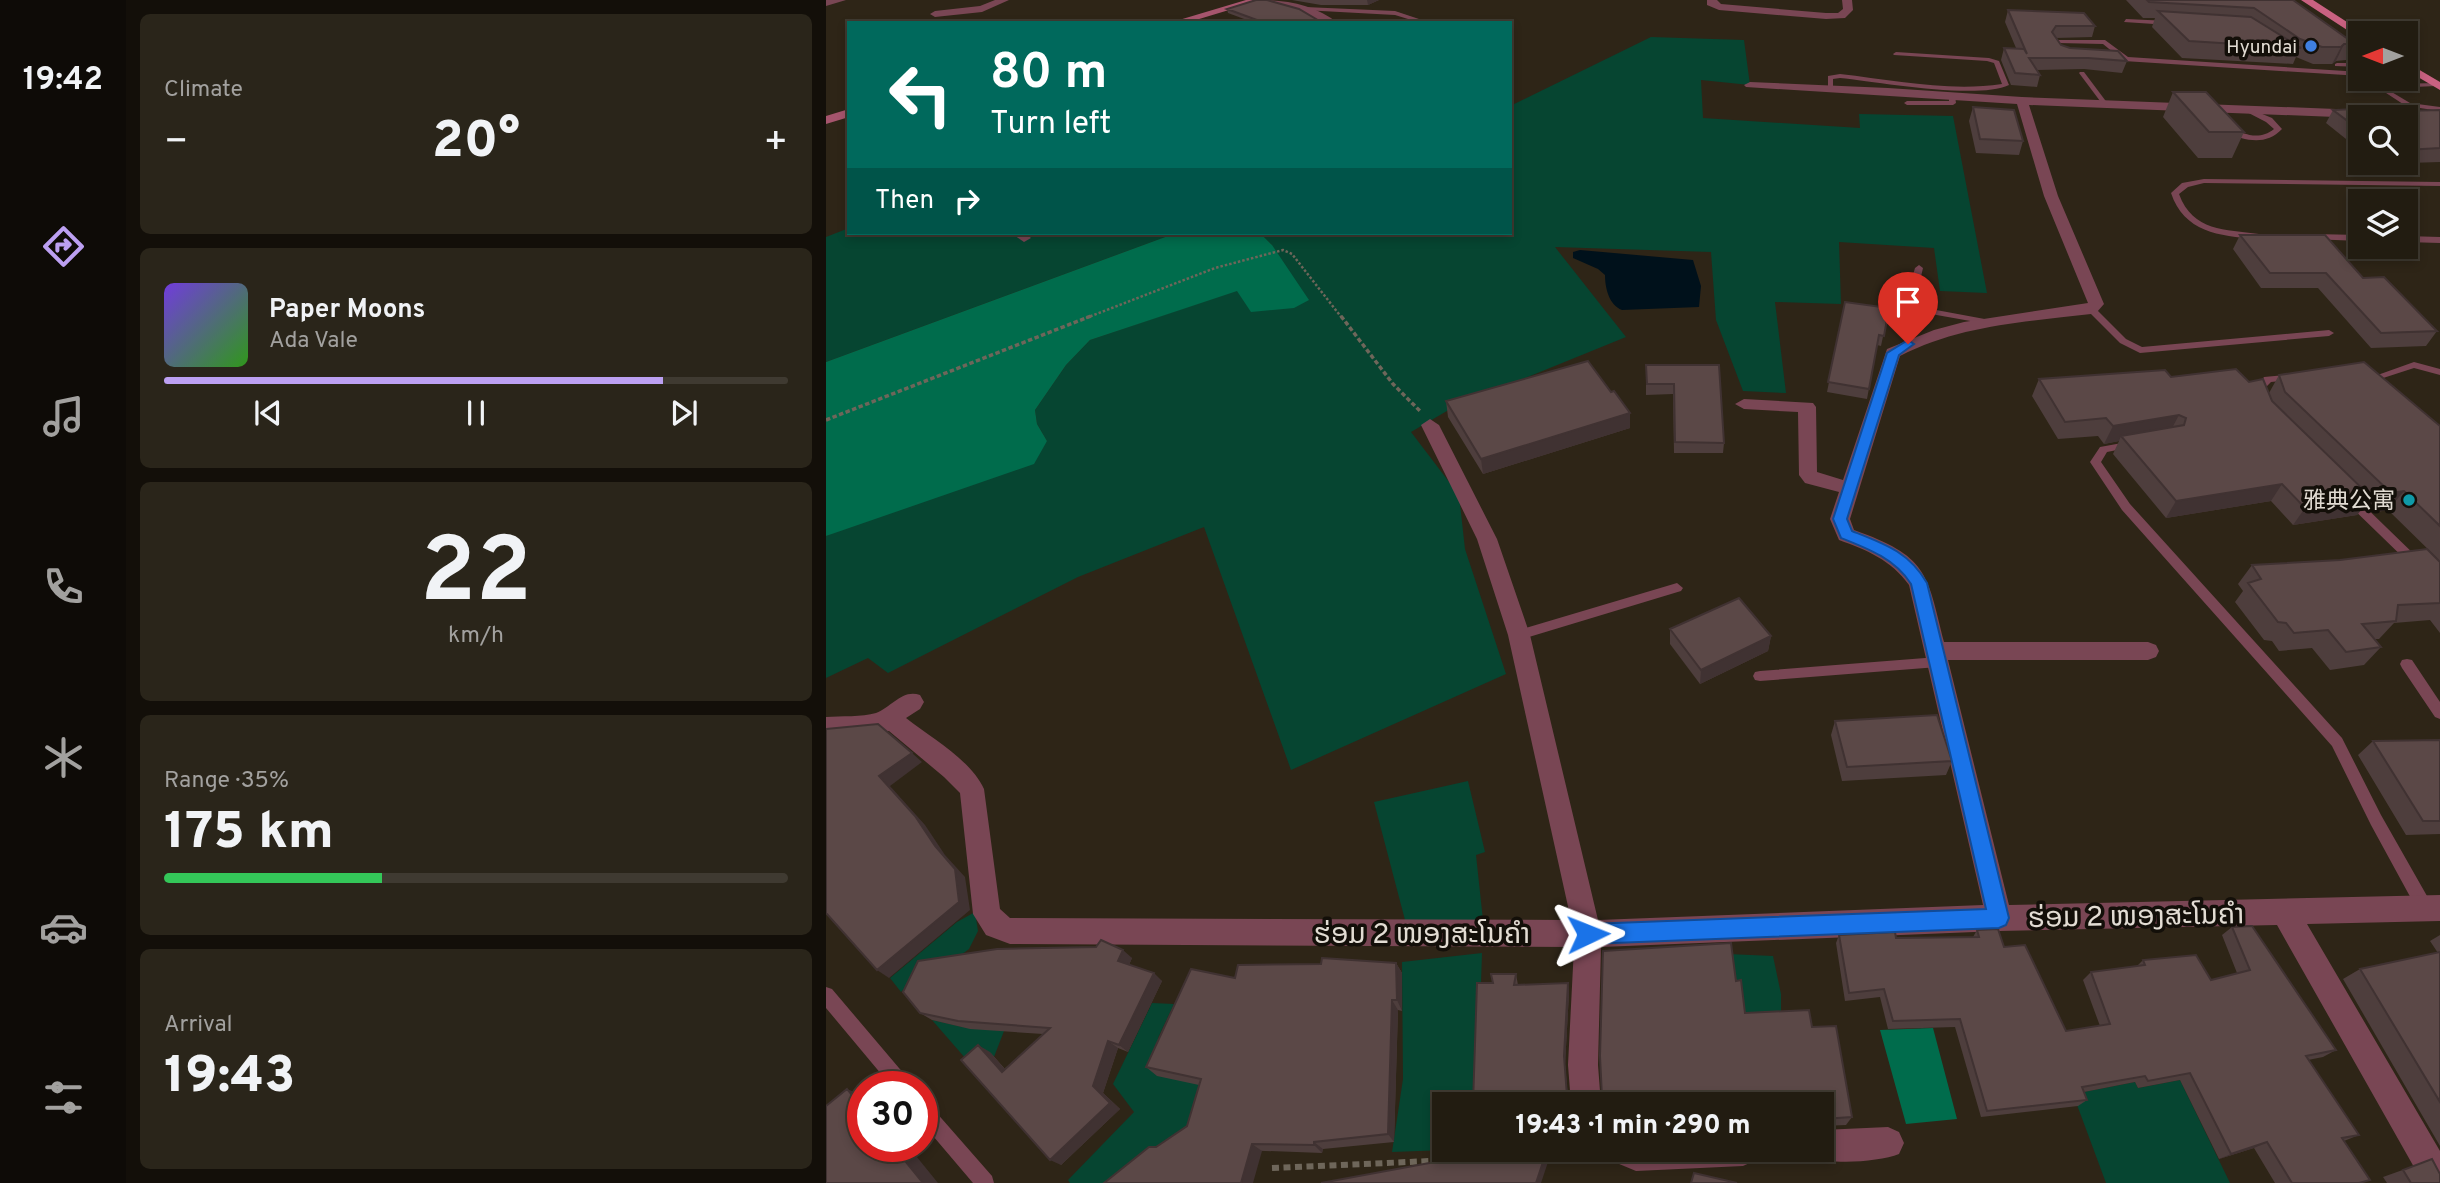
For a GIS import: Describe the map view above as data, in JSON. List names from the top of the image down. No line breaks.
{"streets":{"street":["ຮ່ອມ 2 ໜອງສະໂນຄໍາ"]},"places":["Hyundai","雅典公寓"],"north":"left","page":{"tabs":"19:42","tile":["Climate",["22","km/h"],["Range · 35%","175 km"],["Arrival","19:43"]],"turn":["80 m","Turn left"],"heat":["−","20°","+"],"then":"Then","song":["Paper Moons","Ada Vale"],"limit":"30","trip":"19:43 · 1 min · 290 m"}}
